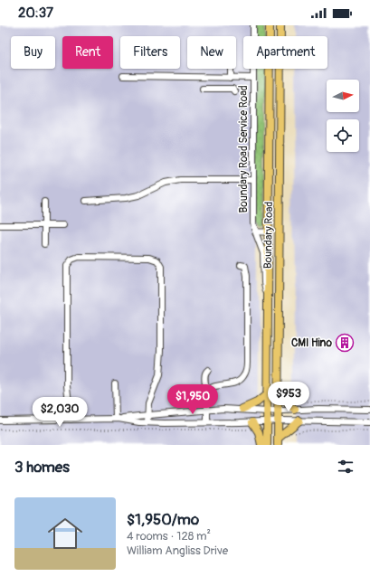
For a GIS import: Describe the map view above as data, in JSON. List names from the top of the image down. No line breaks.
{"streets":{"main road":["Boundary Road"],"street":["Boundary Road Service Road"]},"crossings":[["Boundary Road Service Road","Boundary Road"]],"places":{"building":["CMI Hino"]},"north":"right","page":{"status":"20:37","chip":["Buy","Rent","Filters","New","Apartment"],"price":["$953","$1,950","$2,030"],"heading":"3 homes","list":[{"name":"$1,950/mo","note":"4 rooms · 128 m² · William Angliss Drive"}]}}
